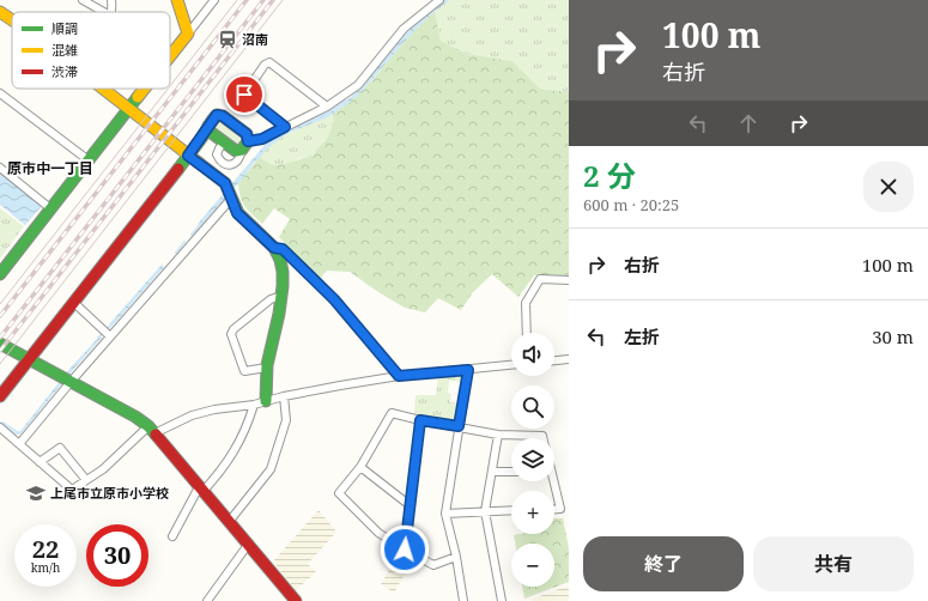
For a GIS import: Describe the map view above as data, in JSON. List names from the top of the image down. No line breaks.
{"districts":["原市中一丁目"],"places":{"station":["沼南"],"school or university":["上尾市立原市小学校"]},"legend":["順調","混雑","渋滞"],"page":{"turn":["100 m","右折"],"heading":["2 分","600 m · 20:25"],"list":[{"name":"右折","value":"100 m"},{"name":"左折","value":"30 m"}],"map_buttons":["+","−"],"speed":"22 km/h","limit":"30","buttons":["終了","共有"]}}
